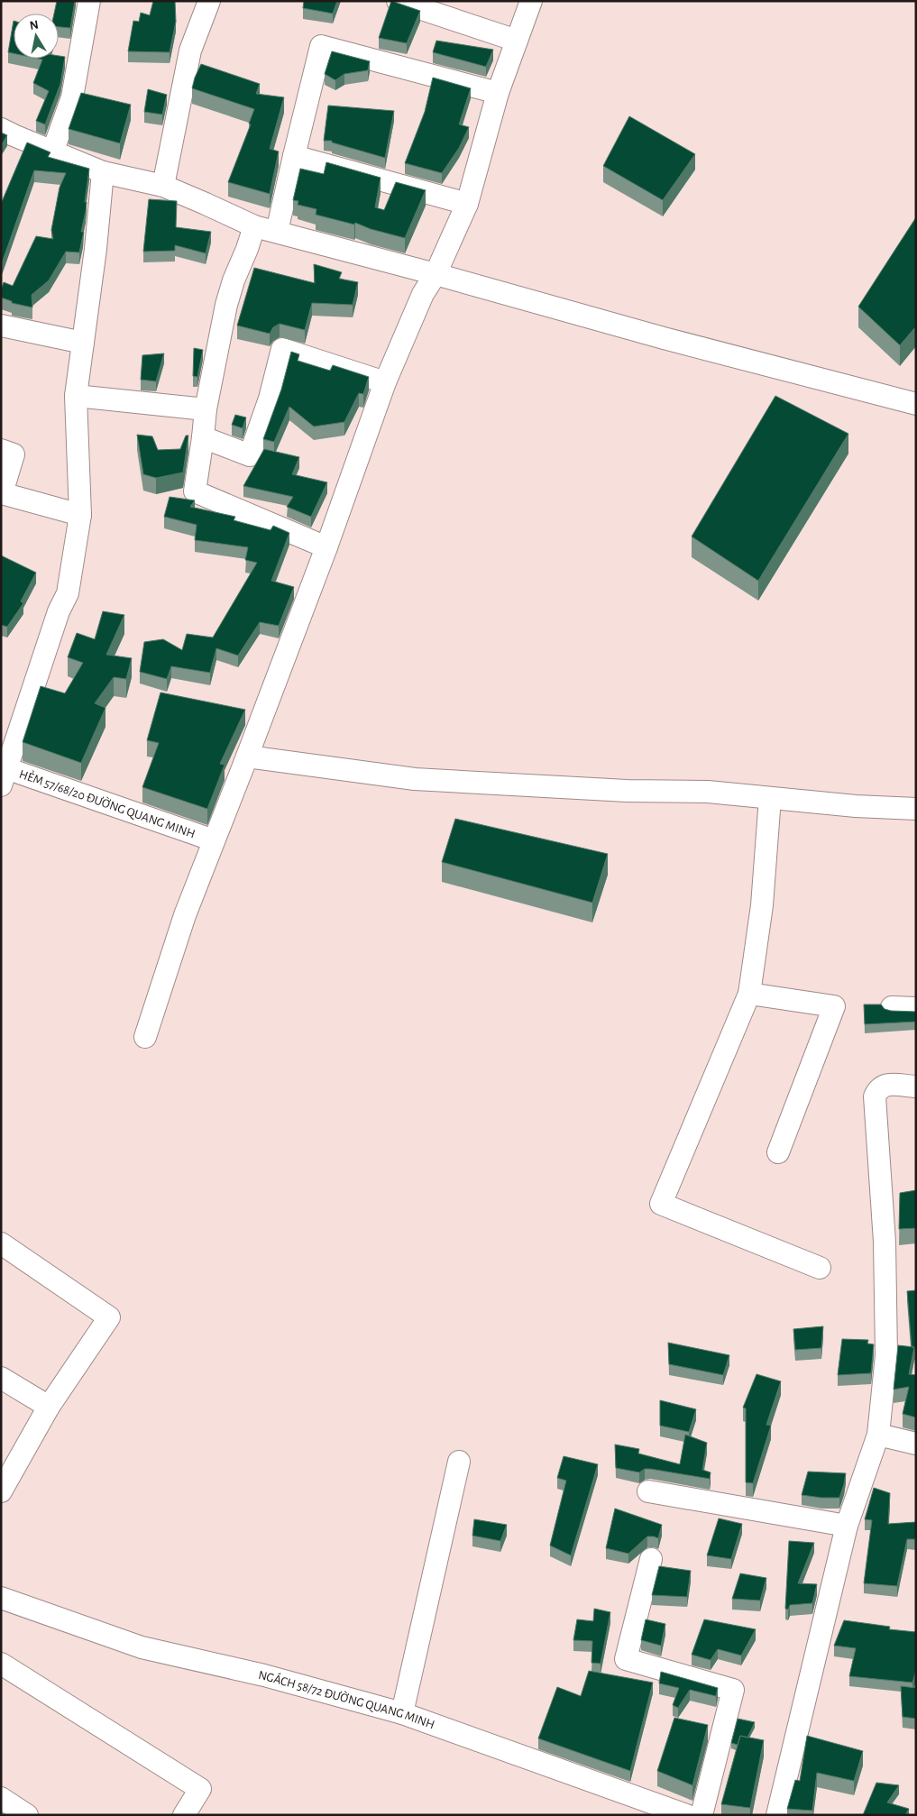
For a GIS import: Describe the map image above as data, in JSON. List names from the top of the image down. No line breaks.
{"streets":{"street":["HẺM 57/68/20 ĐƯỜNG QUANG MINH","NGÁCH 58/72 ĐƯỜNG QUANG MINH"]},"north":"top"}
